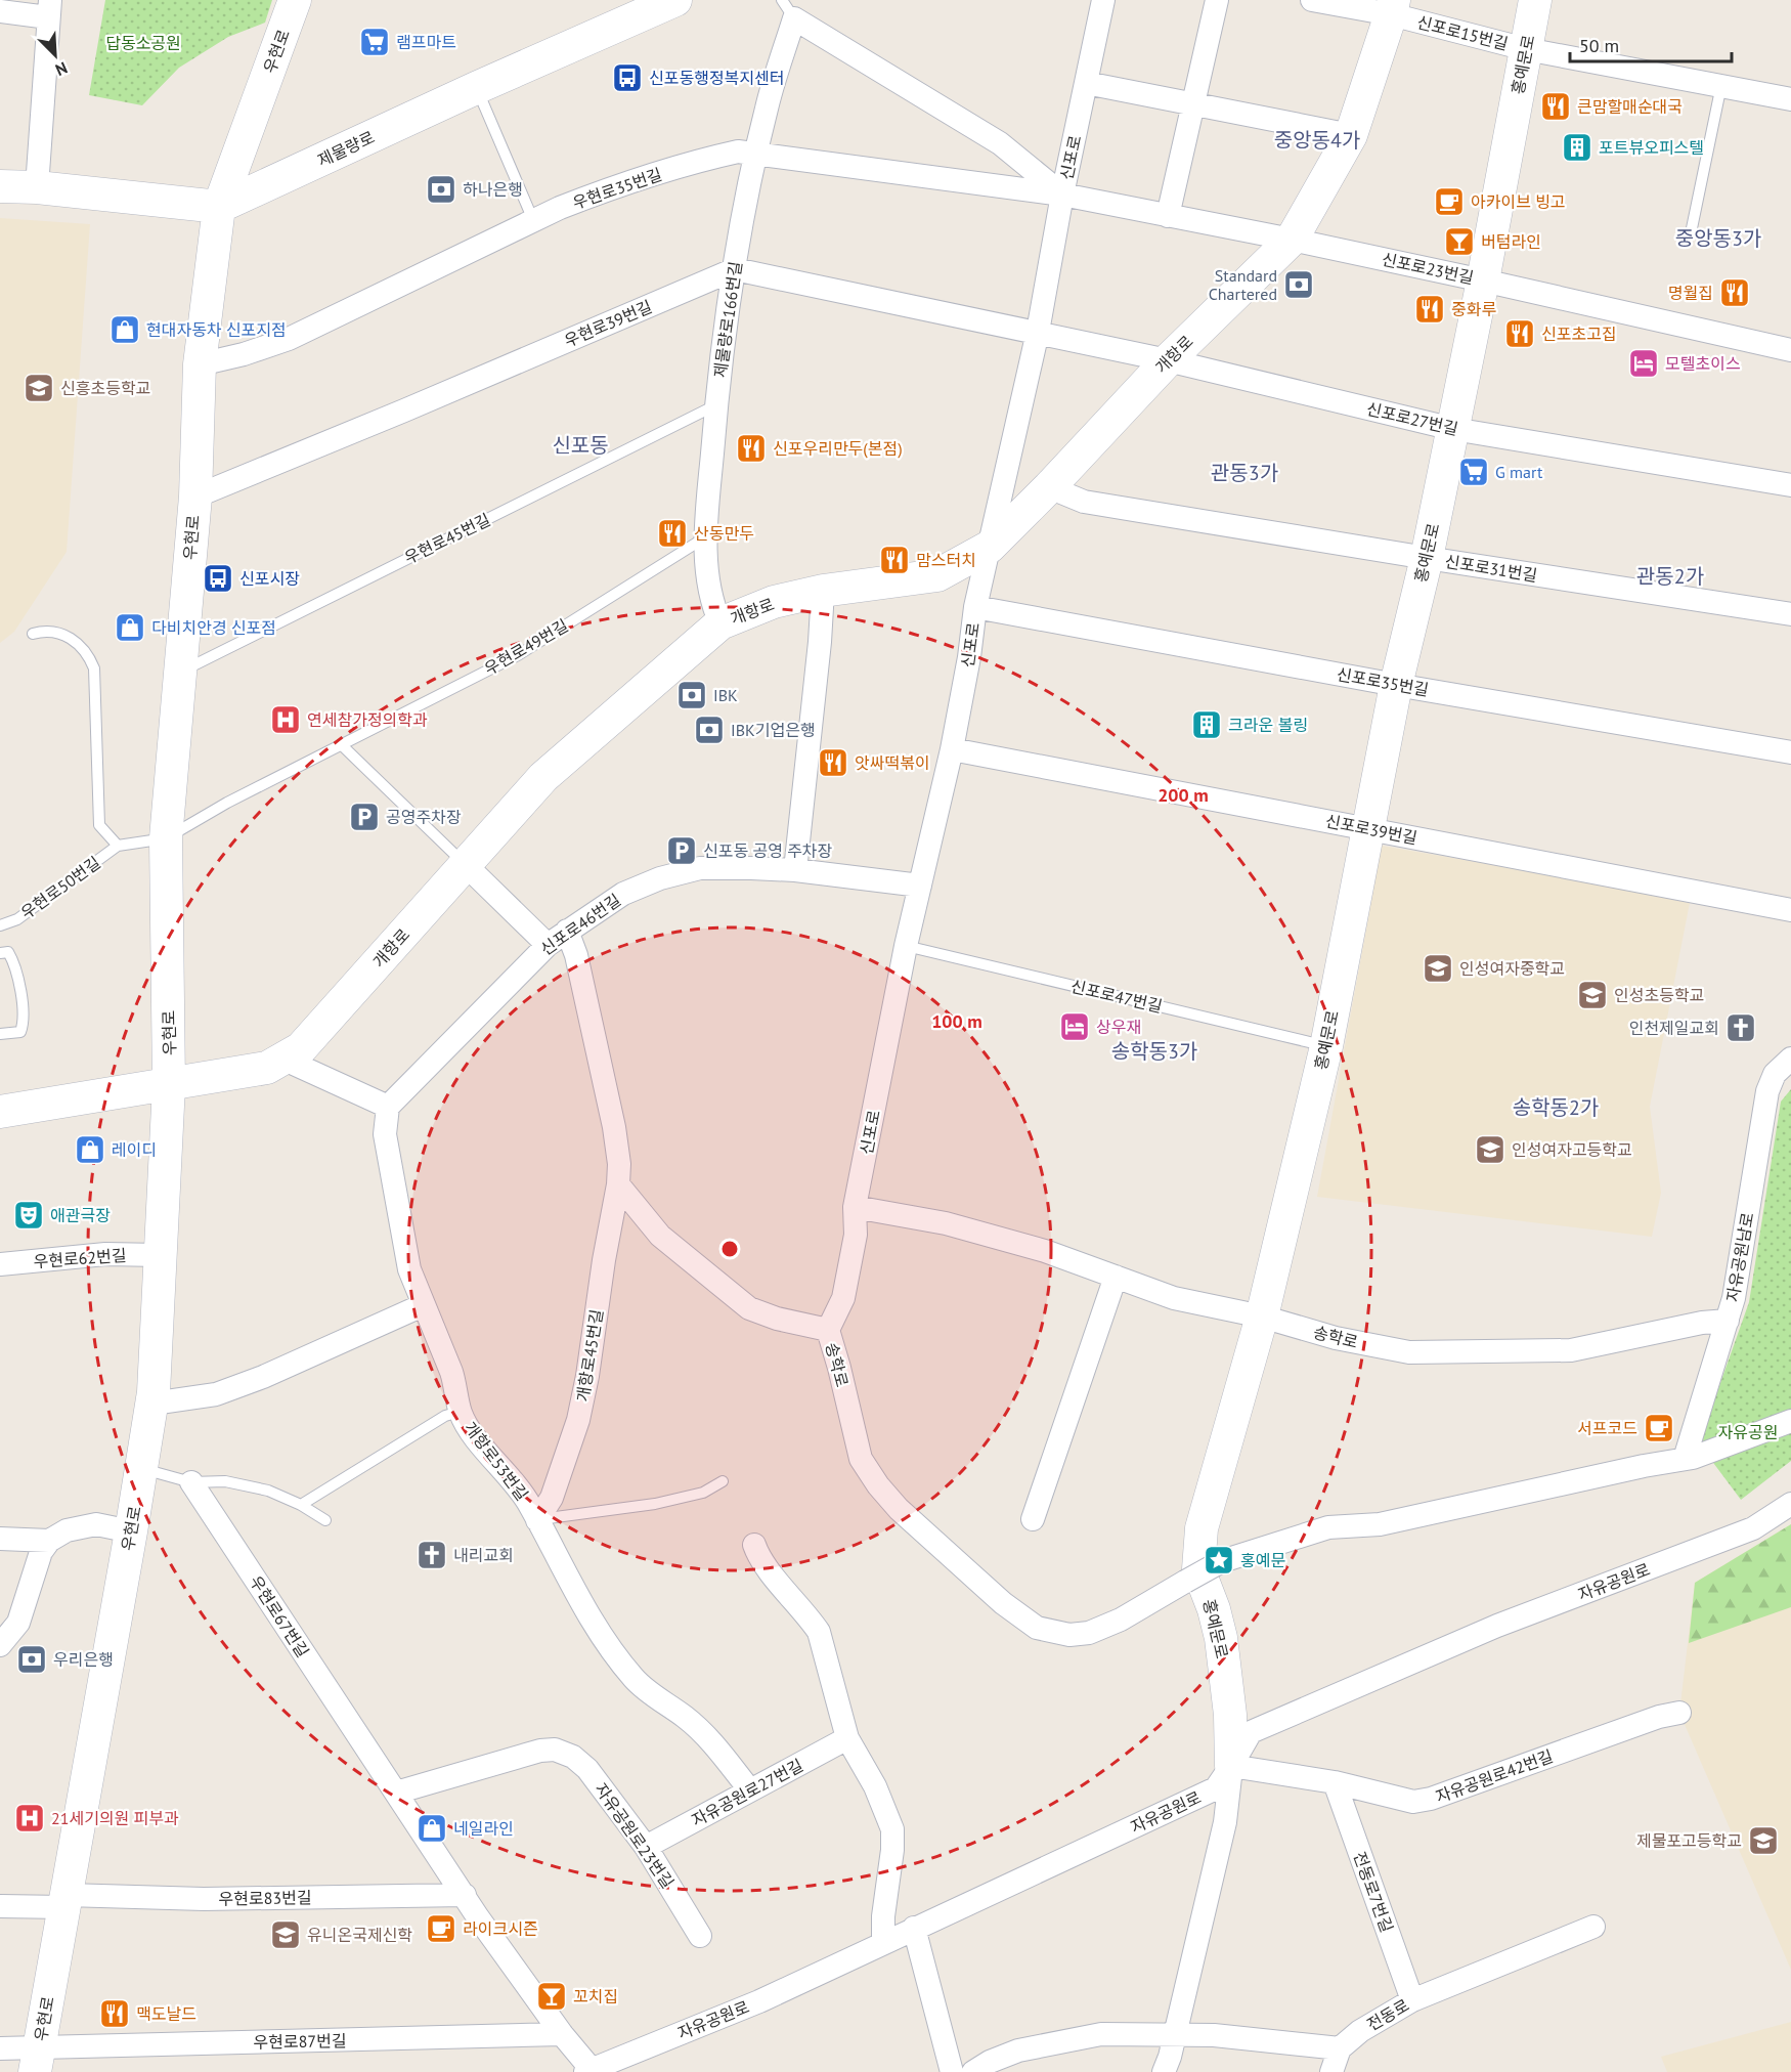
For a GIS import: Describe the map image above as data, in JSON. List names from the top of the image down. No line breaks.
{"streets":{"street":["신포로15번길","우현로","홍예문로","제물량로","신포로","우현로35번길","신포로23번길","제물량로166번길","우현로39번길","개항로","신포로27번길","신포로31번길","신포로35번길","신포로39번길","신포로46번길","자유공원남로","우현로62번길","송학로","개항로45번길","개항로53번길","자유공원로","우현로67번길","자유공원로42번길","자유공원로27번길","자유공원로23번길","전동로7번길","우현로83번길","전동로","우현로87번길"],"lane":["우현로45번길","우현로49번길","우현로50번길","신포로47번길"]},"crossings":[["신포로15번길","홍예문로"],["신포로15번길","개항로"],["우현로","제물량로"],["우현로","우현로35번길"],["우현로","우현로39번길"],["우현로","개항로"],["우현로","우현로45번길"],["우현로","우현로49번길"],["우현로","우현로62번길"],["우현로","우현로83번길"],["우현로","우현로87번길"],["홍예문로","신포로23번길"],["홍예문로","신포로27번길"],["홍예문로","신포로31번길"],["홍예문로","신포로35번길"],["홍예문로","신포로39번길"],["홍예문로","신포로47번길"],["홍예문로","송학로"],["홍예문로","자유공원로"],["홍예문로","자유공원로42번길"],["신포로","우현로35번길"],["신포로","신포로23번길"],["신포로","제물량로166번길"],["신포로","개항로"],["신포로","신포로27번길"],["신포로","신포로35번길"],["신포로","신포로39번길"],["신포로","신포로46번길"],["신포로","신포로47번길"],["신포로","송학로"],["우현로35번길","신포로23번길"],["우현로35번길","제물량로166번길"],["신포로23번길","제물량로166번길"],["신포로23번길","개항로"],["제물량로166번길","우현로39번길"],["제물량로166번길","개항로"],["제물량로166번길","우현로45번길"],["제물량로166번길","우현로49번길"],["개항로","신포로27번길"],["개항로","신포로31번길"],["신포로46번길","개항로45번길"],["신포로46번길","개항로53번길"],["자유공원남로","송학로"],["개항로45번길","개항로53번길"],["개항로53번길","자유공원로27번길"],["자유공원로","우현로67번길"],["자유공원로","자유공원로42번길"],["우현로67번길","자유공원로23번길"],["우현로67번길","우현로83번길"],["우현로67번길","우현로87번길"],["자유공원로42번길","전동로7번길"],["자유공원로27번길","자유공원로23번길"],["전동로7번길","전동로"]],"districts":["중앙동4가","중앙동3가","신포동","관동3가","관동2가","송학동3가","송학동2가"],"parks":["답동소공원","자유공원"],"places":{"supermarket":["램프마트","G mart"],"bus stop":["신포동행정복지센터","신포시장"],"restaurant":["큰맘할매순대국","명월집","중화루","신포초고집","신포우리만두(본점)","산동만두","맘스터치","앗싸떡볶이","맥도날드"],"building":["포트뷰오피스텔","크라운 볼링"],"bank":["하나은행","Standard Chartered","IBK","IBK기업은행","우리은행"],"cafe":["아카이브 빙고","서프코드","라이크시즌"],"bar":["버텀라인","꼬치집"],"shop":["현대자동차 신포지점","다비치안경 신포점","레이디","네일라인"],"hotel":["모텔초이스","상우재"],"school or university":["신흥초등학교","인성여자중학교","인성초등학교","인성여자고등학교","제물포고등학교","유니온국제신학"],"hospital":["연세참가정의학과","21세기의원 피부과"],"parking":["공영주차장","신포동 공영 주차장"],"church":["인천제일교회","내리교회"],"theatre":["애관극장"],"place":["홍예문"]},"scale_bar":"50 m","north":"bottom right","rings":["200 m","100 m"]}
